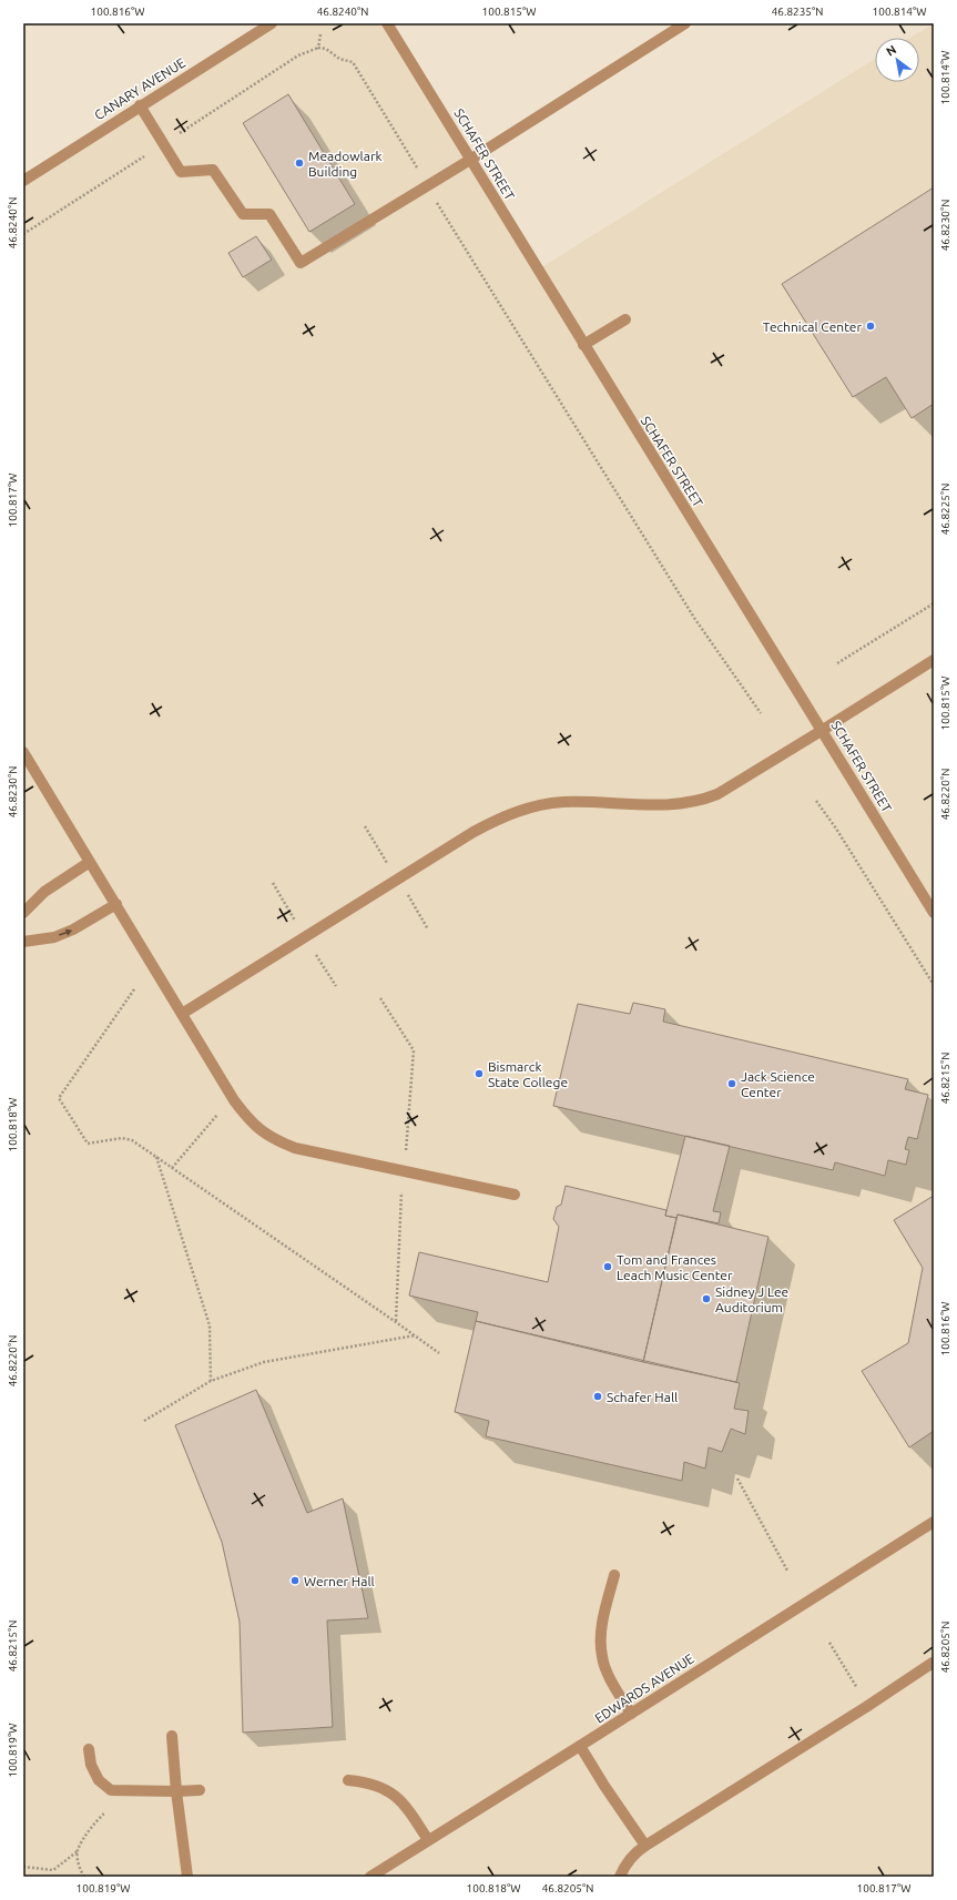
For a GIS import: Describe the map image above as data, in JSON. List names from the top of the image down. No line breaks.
{"streets":{"street":["CANARY AVENUE","SCHAFER STREET","EDWARDS AVENUE"]},"places":["Meadowlark Building","Technical Center","Bismarck State College","Jack Science Center","Tom and Frances Leach Music Center","Sidney J Lee Auditorium","Schafer Hall","Werner Hall"],"north":"top left","coordinates":["100.816°W","46.8240°N","100.815°W","46.8235°N","100.814°W","46.8230°N","100.817°W","46.8225°N","46.8220°N","46.8215°N","100.818°W","46.8205°N","100.819°W"]}
